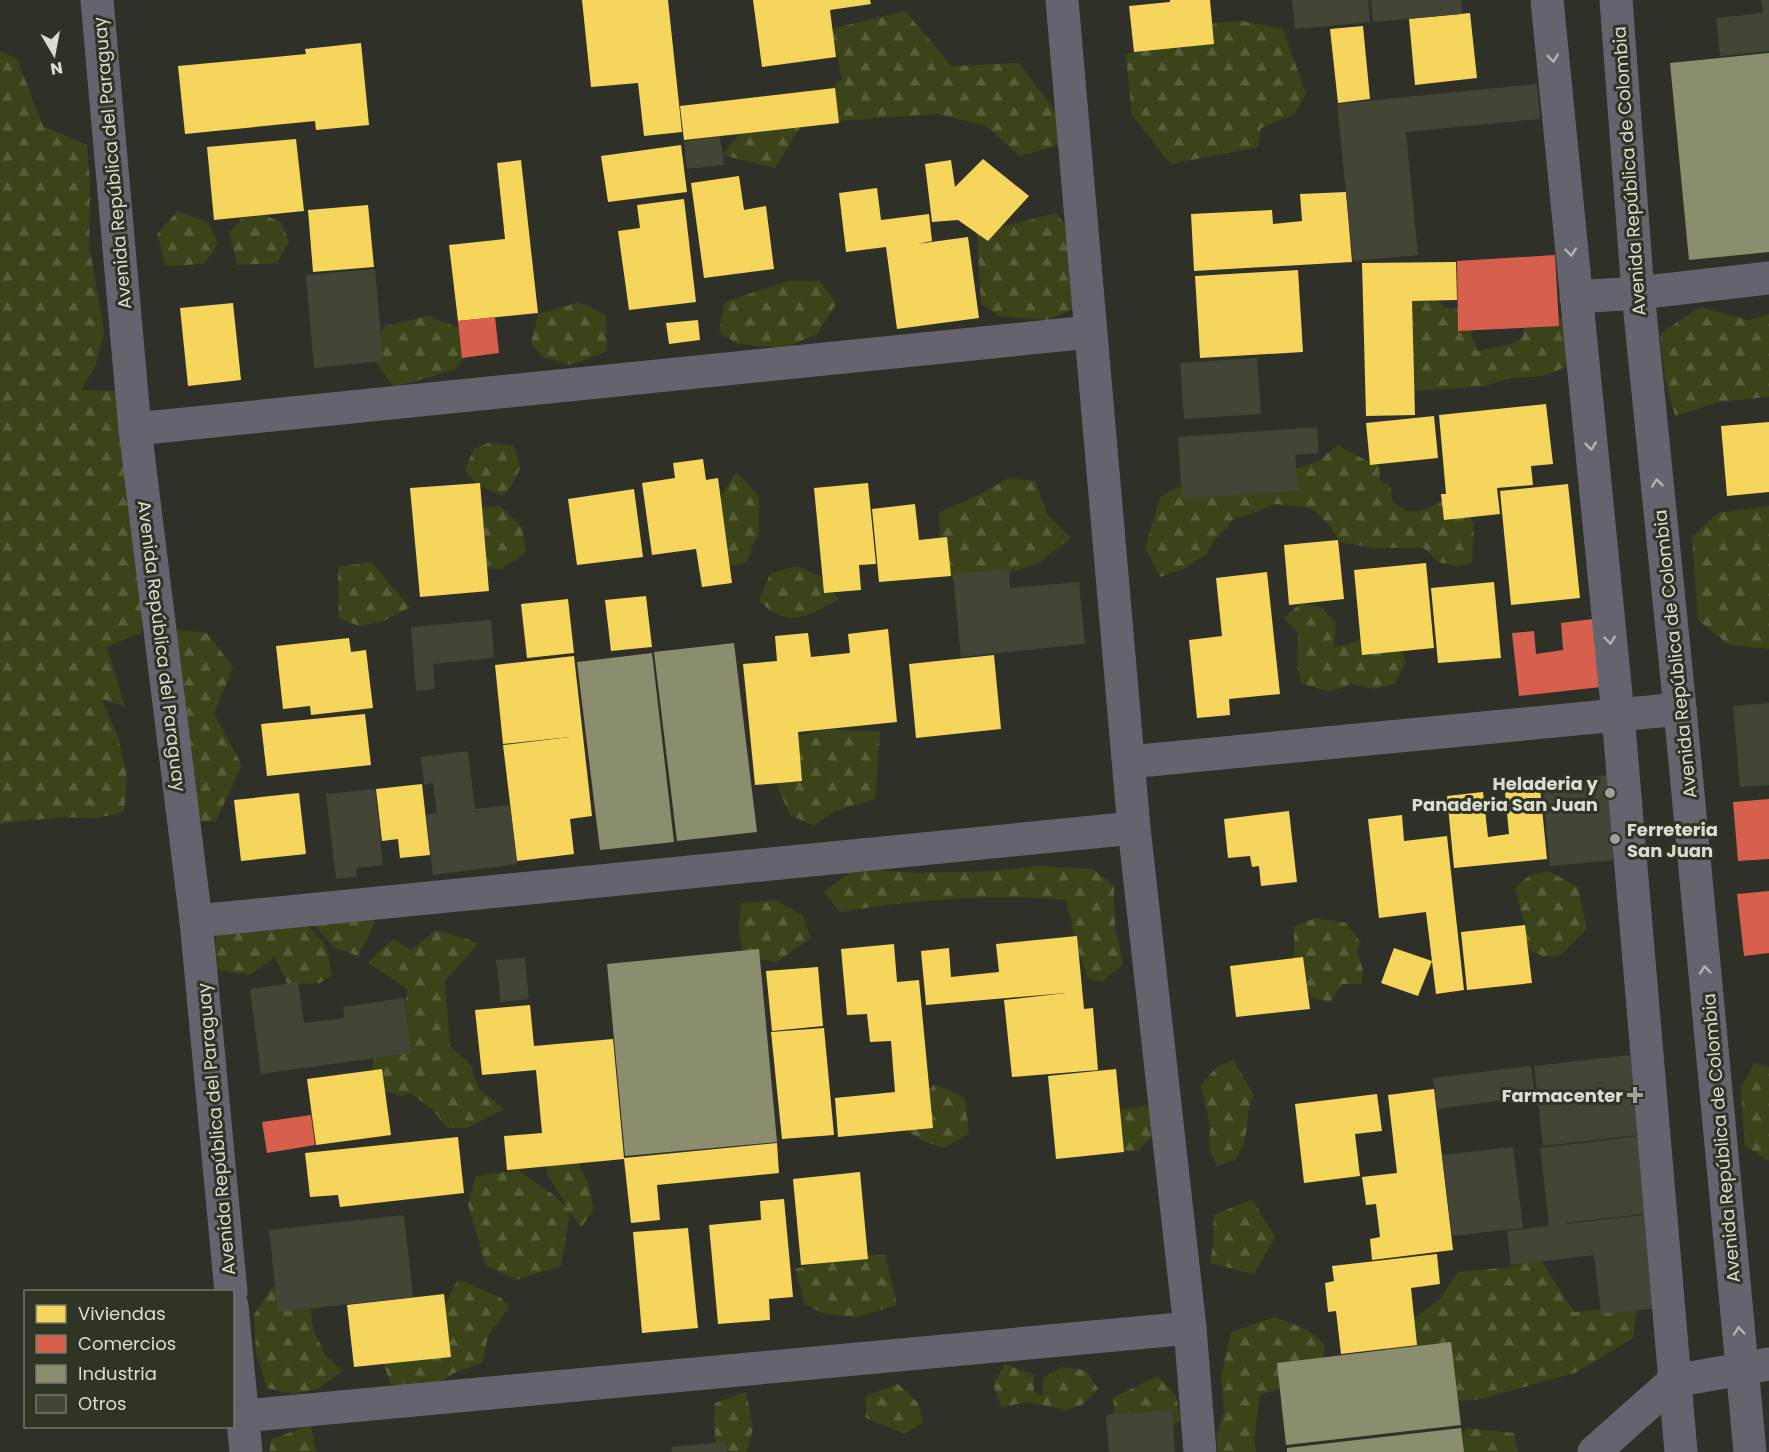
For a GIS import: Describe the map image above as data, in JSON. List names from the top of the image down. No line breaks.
{"streets":{"street":["Avenida República del Paraguay","Avenida República de Colombia"]},"places":{"other":["Heladeria y Panaderia San Juan","Ferreteria San Juan"],"health":["Farmacenter"]},"legend":["Viviendas","Comercios","Industria","Otros"],"north":"bottom"}
